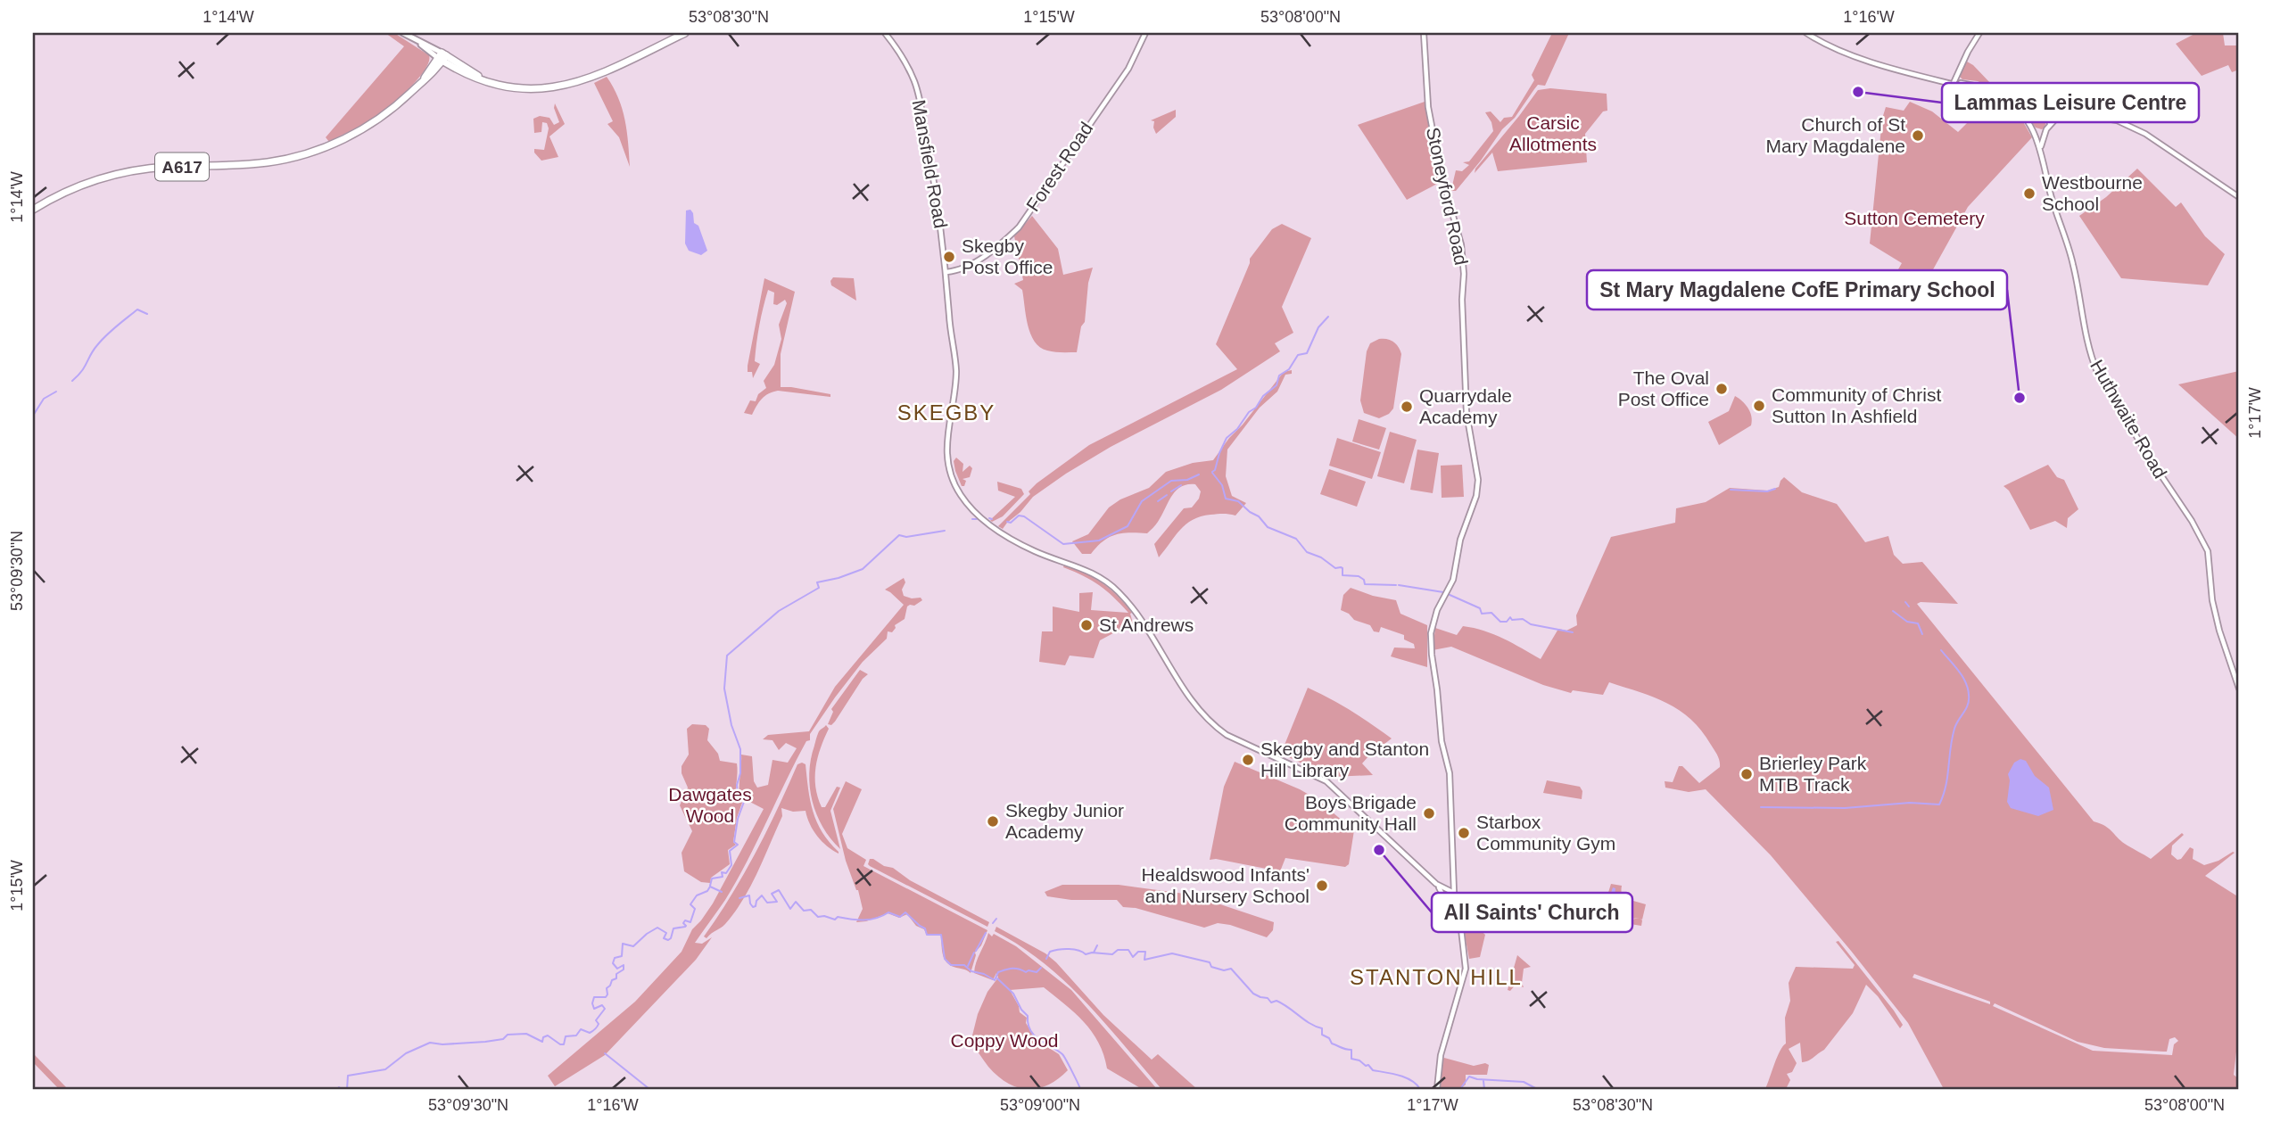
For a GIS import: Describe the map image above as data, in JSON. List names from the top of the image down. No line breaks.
{"streets":{"highway":["A617"],"main road":["Mansfield Road","Forest Road","Stoneyford Road","Huthwaite Road"]},"crossings":[["Mansfield Road","Forest Road"],["Mansfield Road","Stoneyford Road"]],"districts":["SKEGBY","STANTON HILL"],"parks":["Carsic Allotments","Sutton Cemetery","Dawgates Wood","Coppy Wood"],"places":["Lammas Leisure Centre","Church of St Mary Magdalene","Westbourne School","Skegby Post Office","The Oval Post Office","St Mary Magdalene CofE Primary School","Community of Christ Sutton In Ashfield","Quarrydale Academy","St Andrews","Skegby and Stanton Hill Library","Brierley Park MTB Track","Boys Brigade Community Hall","Skegby Junior Academy","Starbox Community Gym","All Saints' Church","Healdswood Infants' and Nursery School"],"coordinates":["1°14'W","53°08'30\"N","1°15'W","53°08'00\"N","1°16'W","1°17'W","53°09'30\"N","53°09'00\"N"]}
